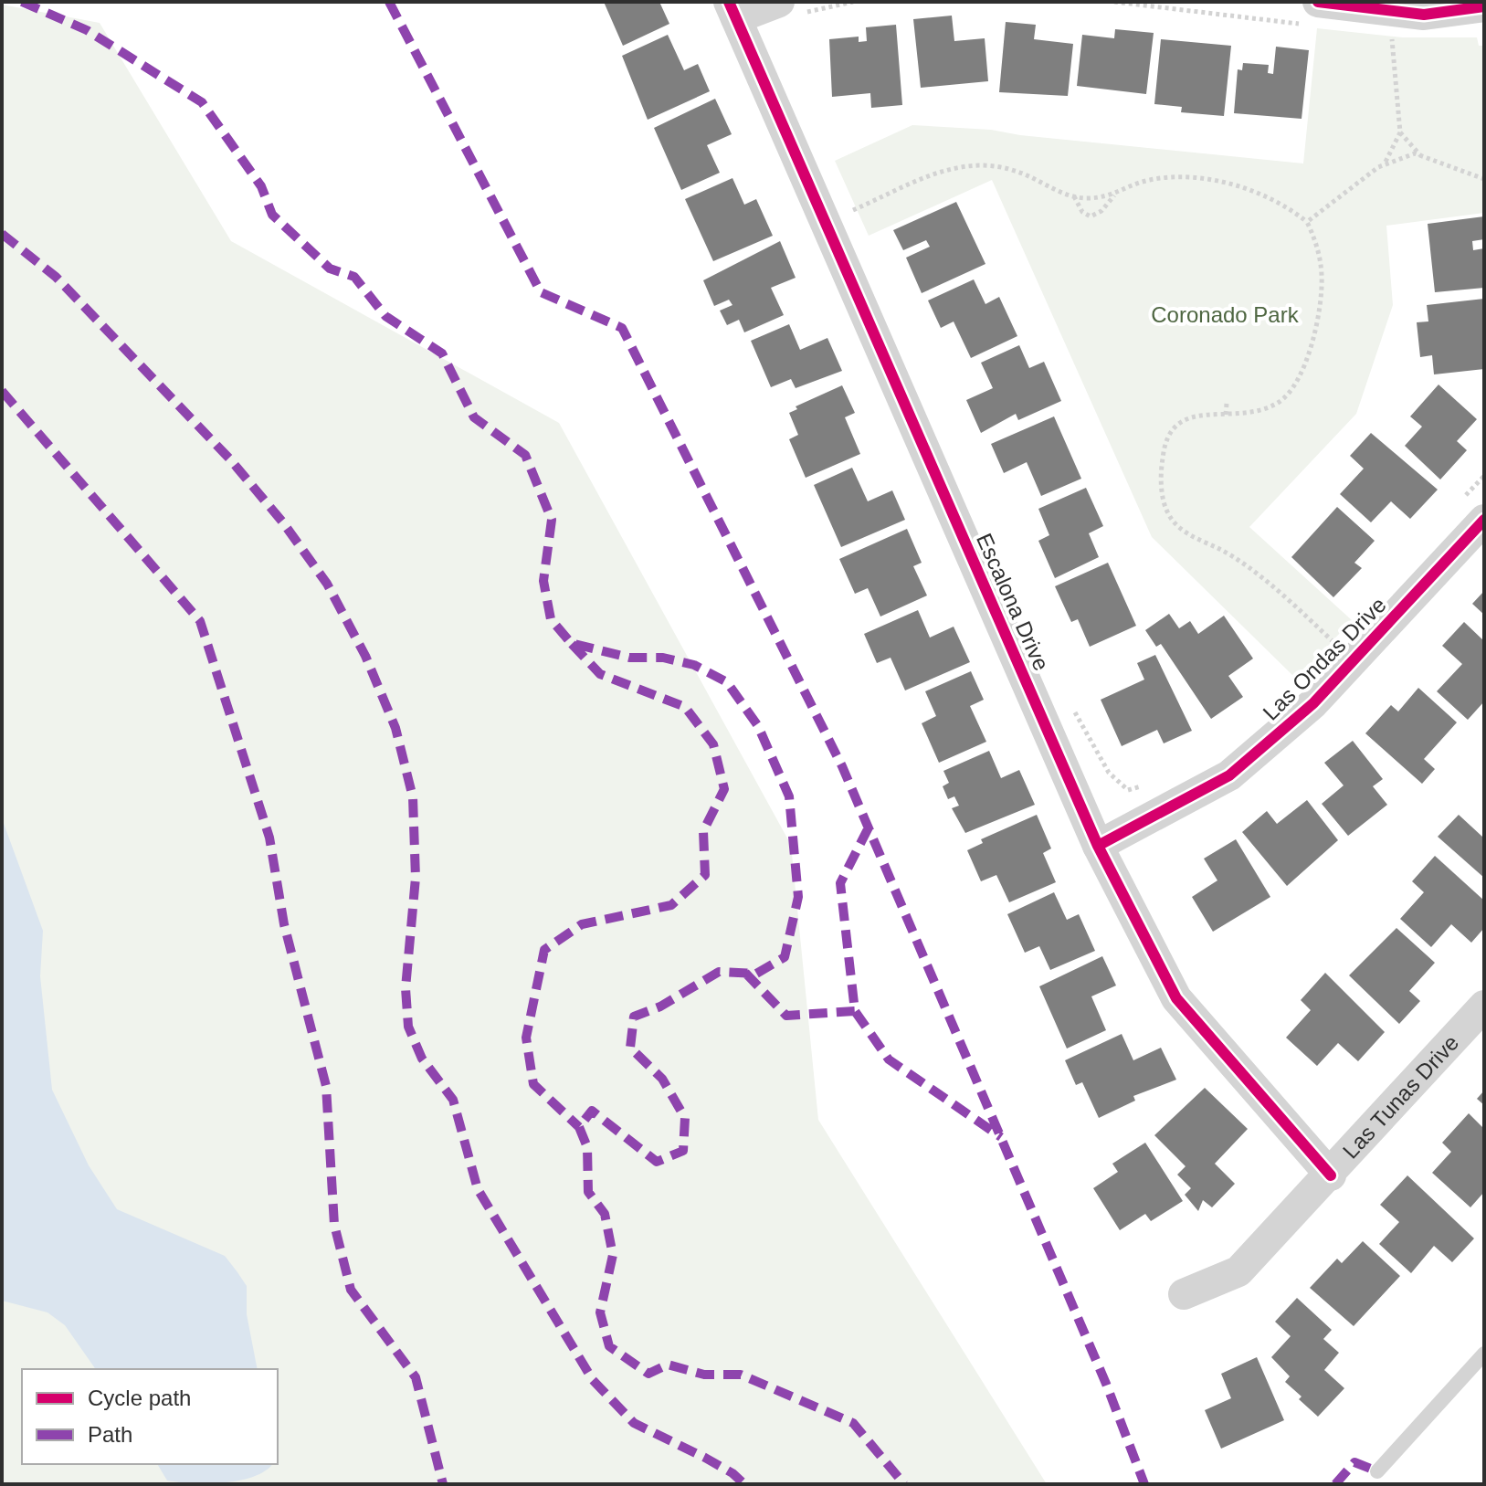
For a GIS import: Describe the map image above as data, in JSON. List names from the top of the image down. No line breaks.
{"streets":{"street":["Escalona Drive","Las Ondas Drive","Las Tunas Drive"]},"crossings":[["Escalona Drive","Las Ondas Drive"],["Escalona Drive","Las Tunas Drive"]],"parks":["Coronado Park"],"legend":["Cycle path","Path"]}
